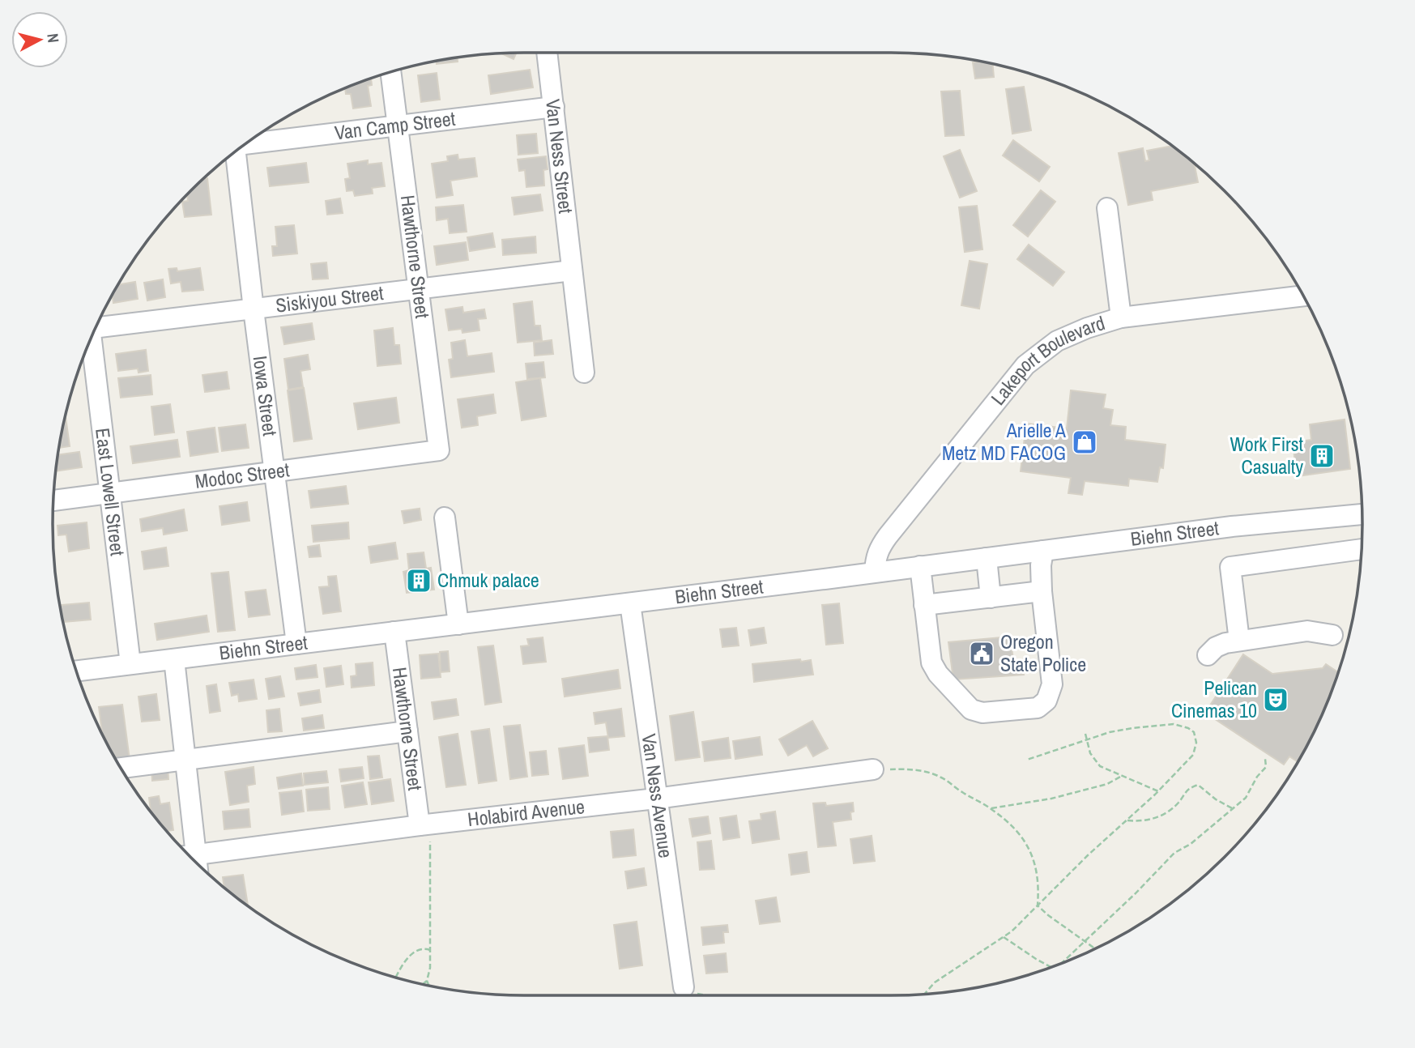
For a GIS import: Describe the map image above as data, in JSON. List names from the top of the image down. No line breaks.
{"streets":{"street":["Van Camp Street","Van Ness Street","Hawthorne Street","Siskiyou Street","Lakeport Boulevard","Iowa Street","Modoc Street","East Lowell Street","Biehn Street","Van Ness Avenue","Holabird Avenue"]},"crossings":[["Van Camp Street","Van Ness Street"],["Van Camp Street","Hawthorne Street"],["Van Ness Street","Siskiyou Street"],["Hawthorne Street","Siskiyou Street"],["Hawthorne Street","Modoc Street"],["Hawthorne Street","Biehn Street"],["Hawthorne Street","Holabird Avenue"],["Siskiyou Street","Iowa Street"],["Lakeport Boulevard","Biehn Street"],["Iowa Street","Modoc Street"],["Iowa Street","Biehn Street"],["Modoc Street","East Lowell Street"],["East Lowell Street","Biehn Street"],["Biehn Street","Van Ness Avenue"],["Van Ness Avenue","Holabird Avenue"]],"places":{"shop":["Arielle A Metz MD FACOG"],"building":["Work First Casualty","Chmuk palace"],"public building":["Oregon State Police"],"theatre":["Pelican Cinemas 10"]},"north":"right"}
